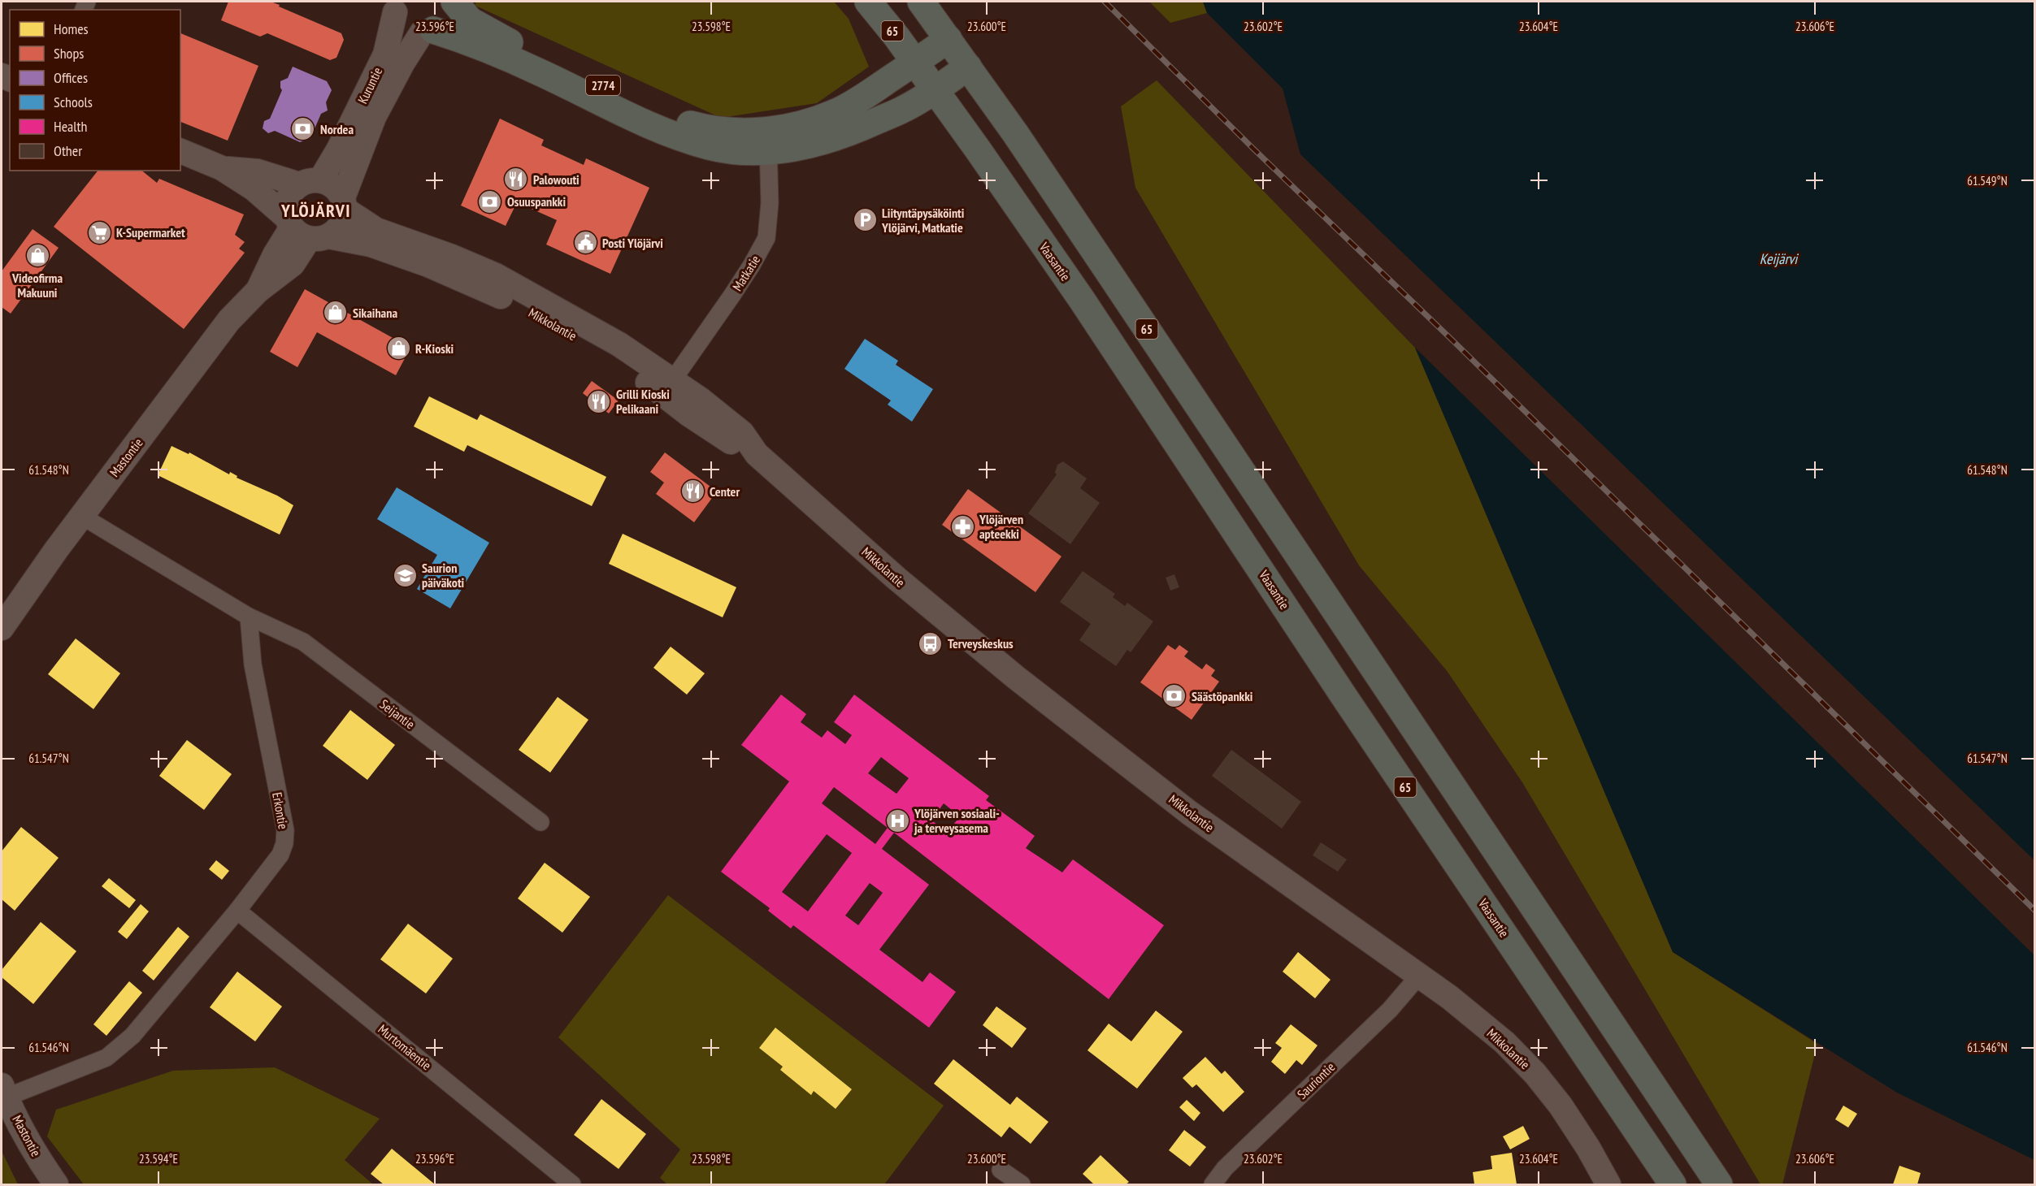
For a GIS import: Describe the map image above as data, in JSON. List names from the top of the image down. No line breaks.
{"streets":{"highway":["65","2774","Vaasantie"],"main road":["Kuruntie","Mikkolantie","Mastontie"],"street":["Matkatie","Seijantie","Erkontie","Murtomäentie","Sauriontie"]},"crossings":[["65","2774"],["Kuruntie","2774"],["Kuruntie","Mikkolantie"],["Kuruntie","Mastontie"],["2774","Vaasantie"],["2774","Matkatie"],["Matkatie","Mikkolantie"],["Mikkolantie","Mastontie"],["Mikkolantie","Sauriontie"],["Mastontie","Erkontie"],["Seijantie","Erkontie"],["Erkontie","Murtomäentie"]],"districts":["YLÖJÄRVI"],"water":["Keijärvi"],"places":{"bank":["Nordea","Osuuspankki","Säästöpankki"],"restaurant":["Palowouti","Grilli Kioski Pelikaani","Center"],"parking":["Liityntäpysäköinti Ylöjärvi, Matkatie"],"supermarket":["K-Supermarket"],"public building":["Posti Ylöjärvi"],"shop":["Videofirma Makuuni","Sikaihana","R-Kioski"],"pharmacy":["Ylöjärven apteekki"],"school or university":["Saurion päiväkoti"],"bus stop":["Terveyskeskus"],"hospital":["Ylöjärven sosiaali- ja terveysasema"]},"legend":["Homes","Shops","Offices","Schools","Health","Other"],"coordinates":["23.596°E","23.598°E","23.600°E","23.602°E","23.604°E","23.606°E","61.549°N","61.548°N","61.547°N","61.546°N","23.594°E"]}
